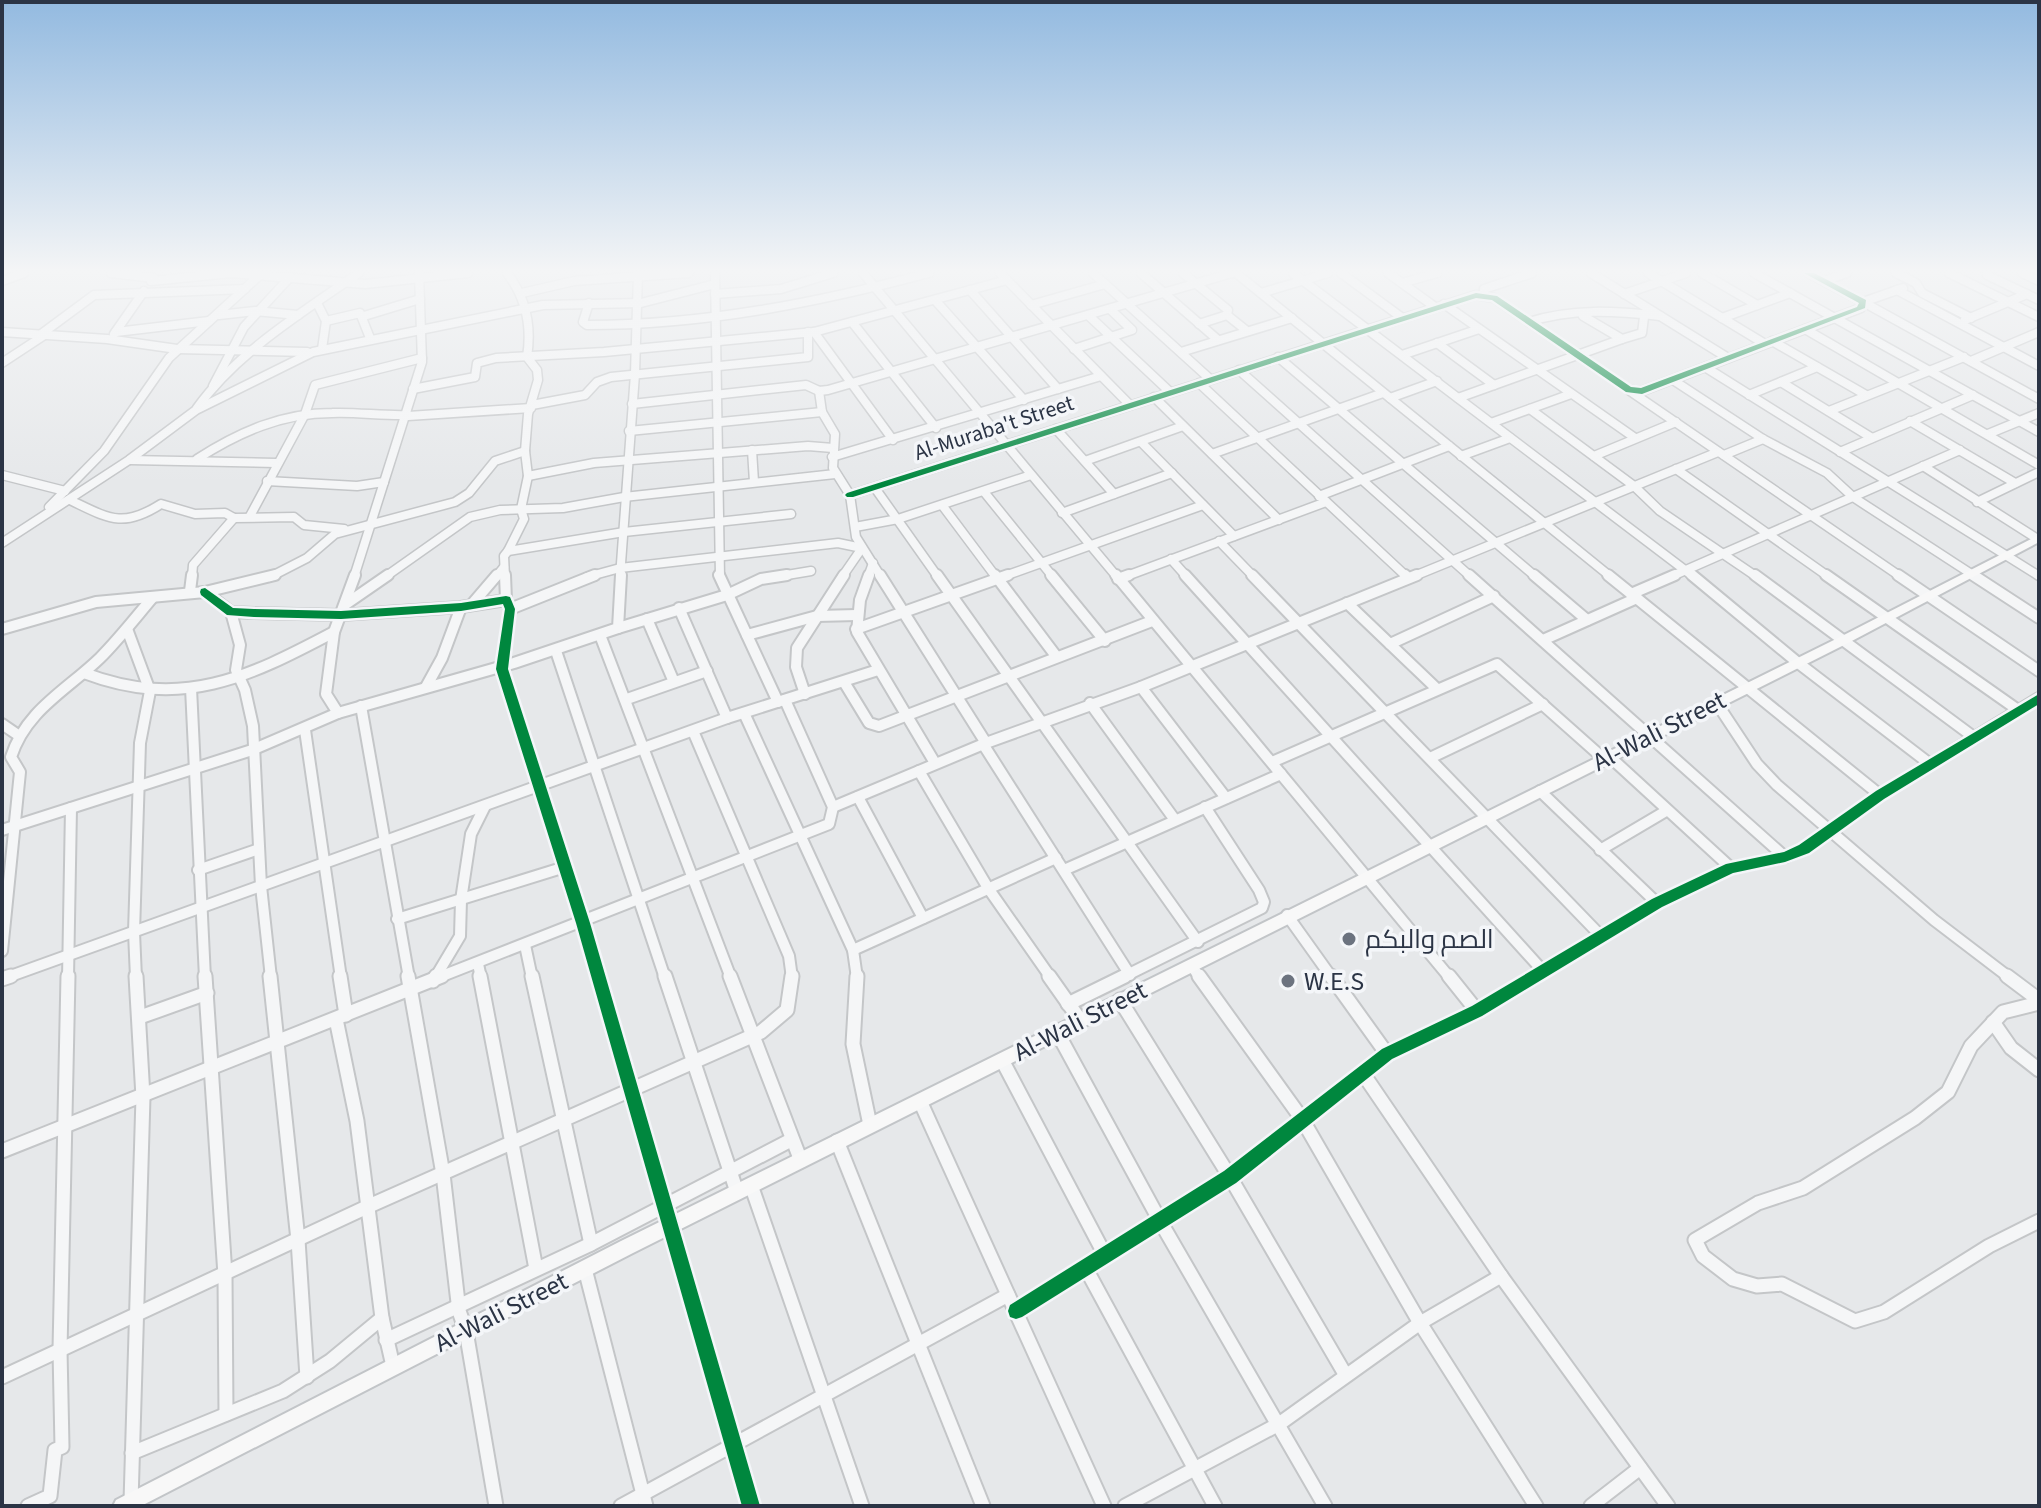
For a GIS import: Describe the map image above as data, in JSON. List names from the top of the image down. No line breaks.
{"streets":{"main road":["Al-Wali Street"],"street":["Al-Muraba't Street"]},"places":["الصم والبكم","W.E.S"]}
